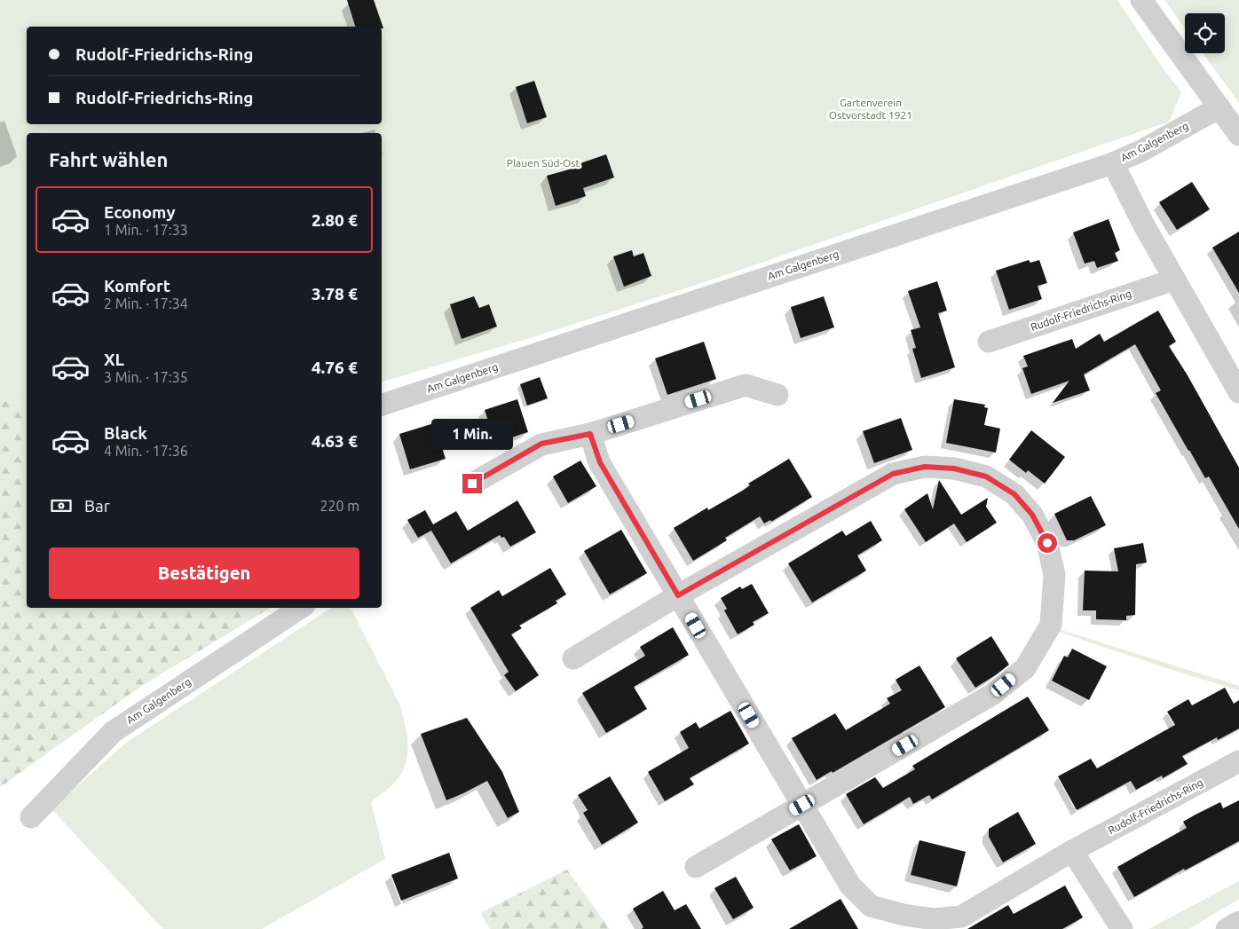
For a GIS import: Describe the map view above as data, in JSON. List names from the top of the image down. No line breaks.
{"streets":{"street":["Am Galgenberg","Rudolf-Friedrichs-Ring"]},"parks":["Gartenverein Ostvorstadt 1921","Plauen Süd-Ost"],"page":{"banner":["Rudolf-Friedrichs-Ring","Rudolf-Friedrichs-Ring"],"heading":"Fahrt wählen","list":[{"name":"Economy","note":"1 Min. · 17:33","value":"2.80 €"},{"name":"Komfort","note":"2 Min. · 17:34","value":"3.78 €"},{"name":"XL","note":"3 Min. · 17:35","value":"4.76 €"},{"name":"Black","note":"4 Min. · 17:36","value":"4.63 €"}],"bubble":"1 Min.","pay":["Bar","220 m"],"buttons":"Bestätigen"}}
